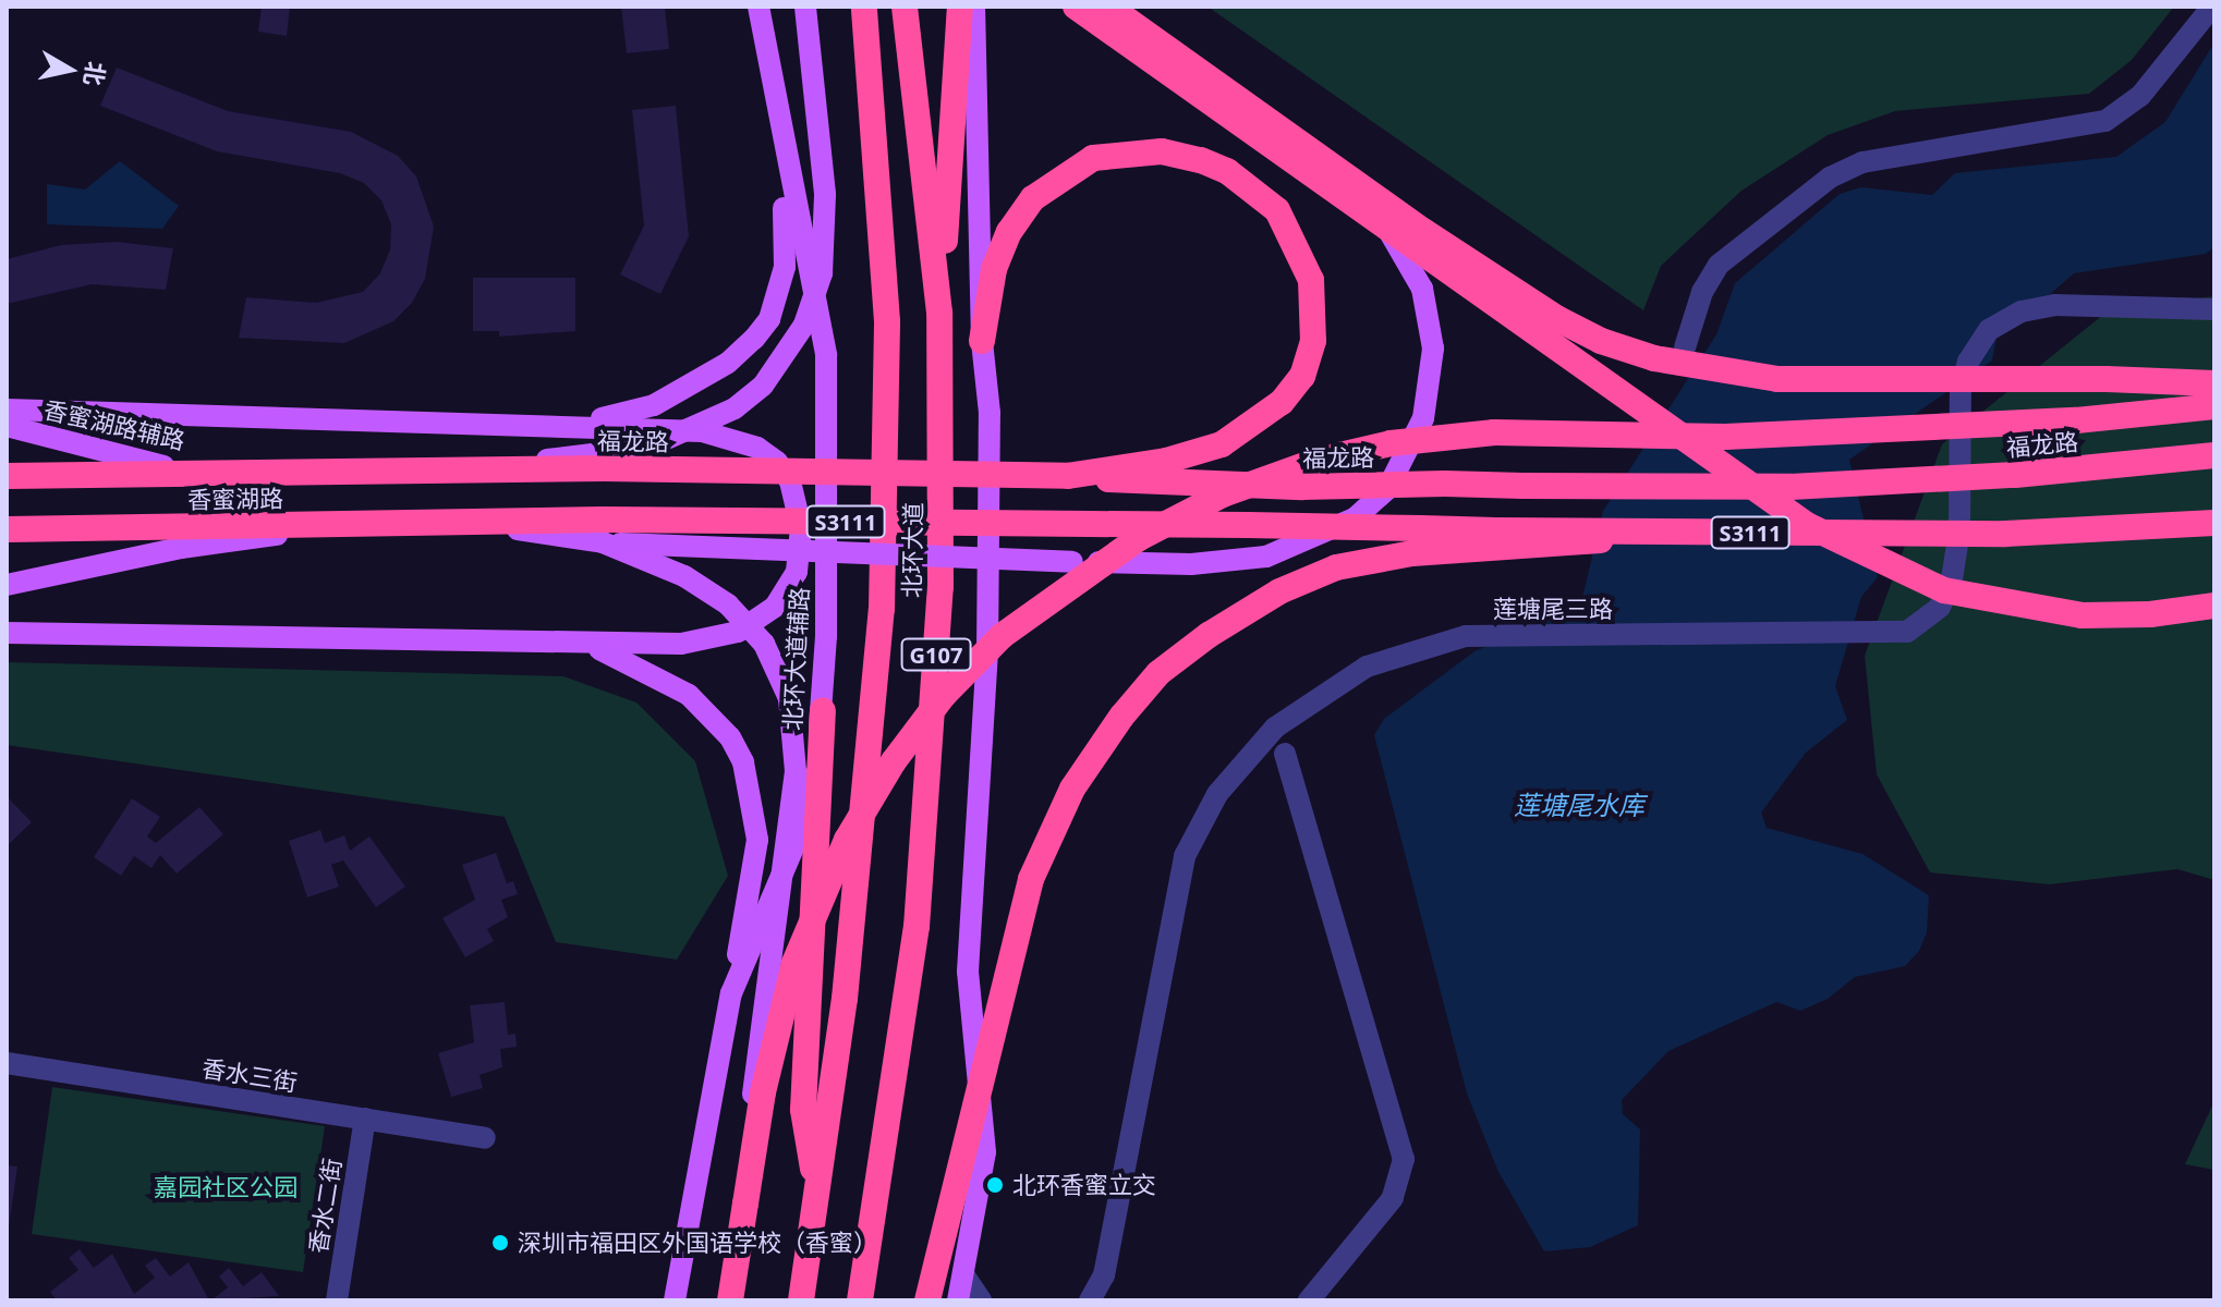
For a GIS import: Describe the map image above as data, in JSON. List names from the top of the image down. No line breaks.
{"streets":{"highway":["福龙路","香蜜湖路","S3111","北环大道","G107"],"main road":["香蜜湖路辅路","北环大道辅路"],"street":["莲塘尾三路","香水三街","香水二街"]},"crossings":[["香蜜湖路辅路","香蜜湖路"],["福龙路","香蜜湖路"],["香蜜湖路","S3111"],["香水三街","香水二街"]],"water":["莲塘尾水库"],"parks":["嘉园社区公园"],"places":["北环香蜜立交","深圳市福田区外国语学校（香蜜）"],"north":"right"}
